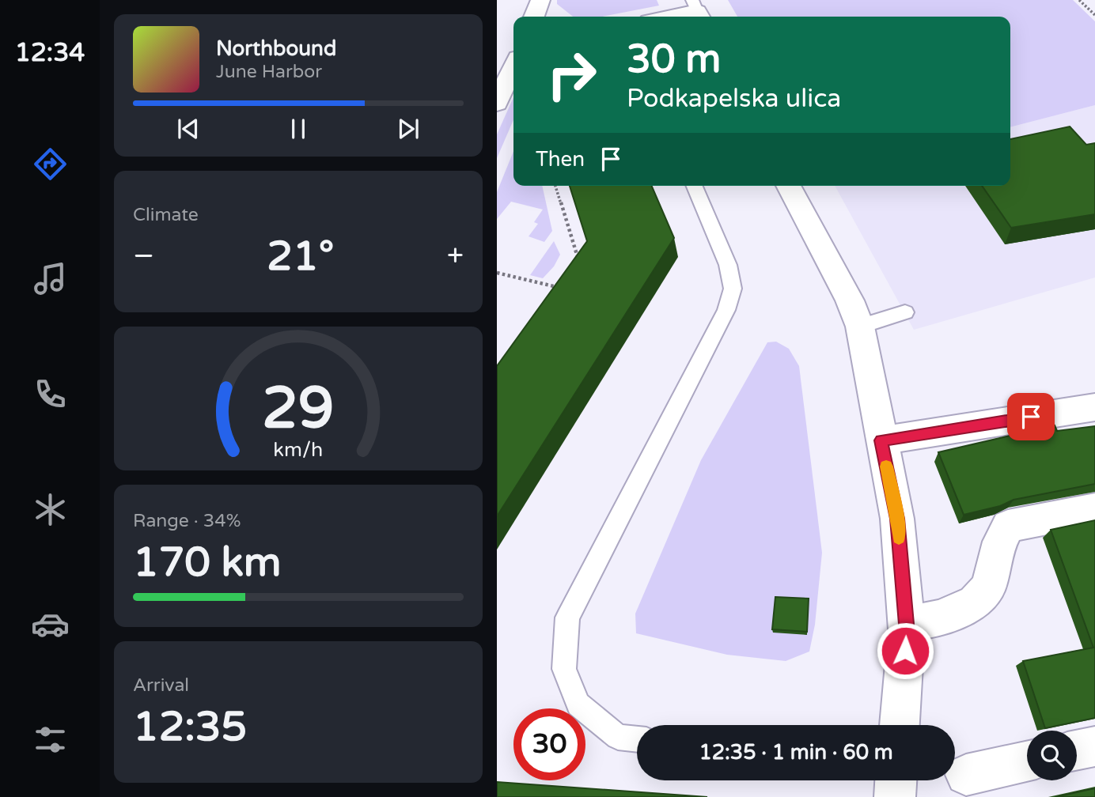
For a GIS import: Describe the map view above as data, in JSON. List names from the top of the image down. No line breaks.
{"page":{"tabs":"12:34","turn":["30 m","Podkapelska ulica"],"song":["Northbound","June Harbor"],"then":"Then","tile":["Climate",["Range · 34%","170 km"],["Arrival","12:35"]],"heat":["−","21°","+"],"limit":"30","trip":"12:35 · 1 min · 60 m","gauge":["29","km/h"]}}
